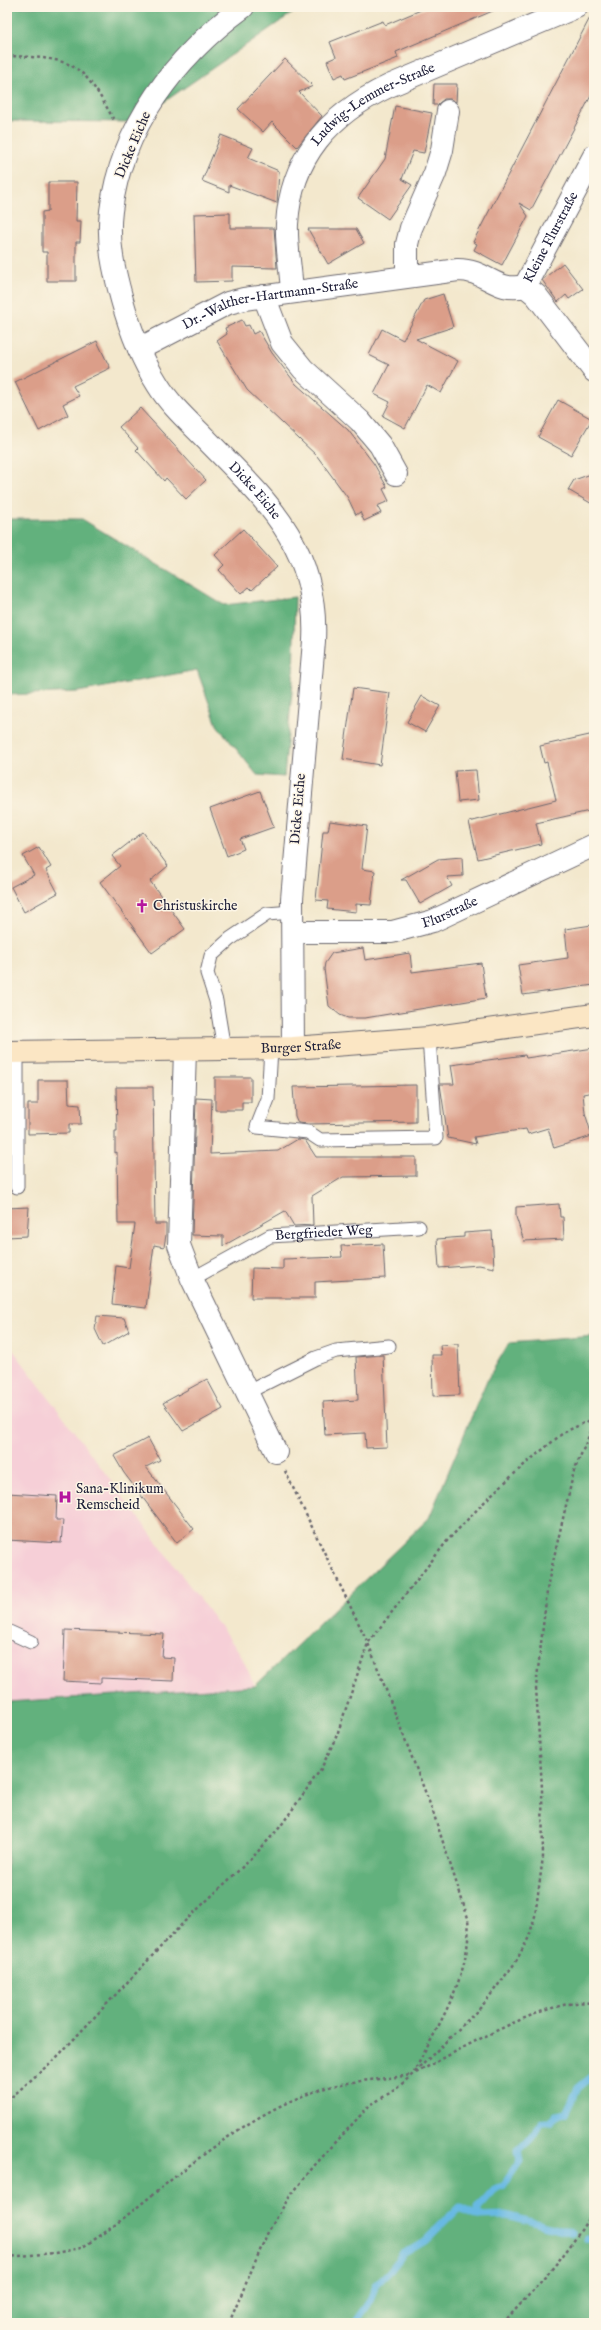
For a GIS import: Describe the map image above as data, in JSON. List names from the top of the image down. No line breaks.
{"streets":{"main road":["Burger Straße"],"street":["Ludwig-Lemmer-Straße","Dicke Eiche","Kleine Flurstraße","Dr.-Walther-Hartmann-Straße","Flurstraße"],"lane":["Bergfrieder Weg"]},"crossings":[["Ludwig-Lemmer-Straße","Dr.-Walther-Hartmann-Straße"],["Dicke Eiche","Dr.-Walther-Hartmann-Straße"],["Dicke Eiche","Flurstraße"],["Dicke Eiche","Burger Straße"],["Kleine Flurstraße","Dr.-Walther-Hartmann-Straße"]],"places":{"church":["Christuskirche"],"hospital":["Sana-Klinikum Remscheid"]}}
